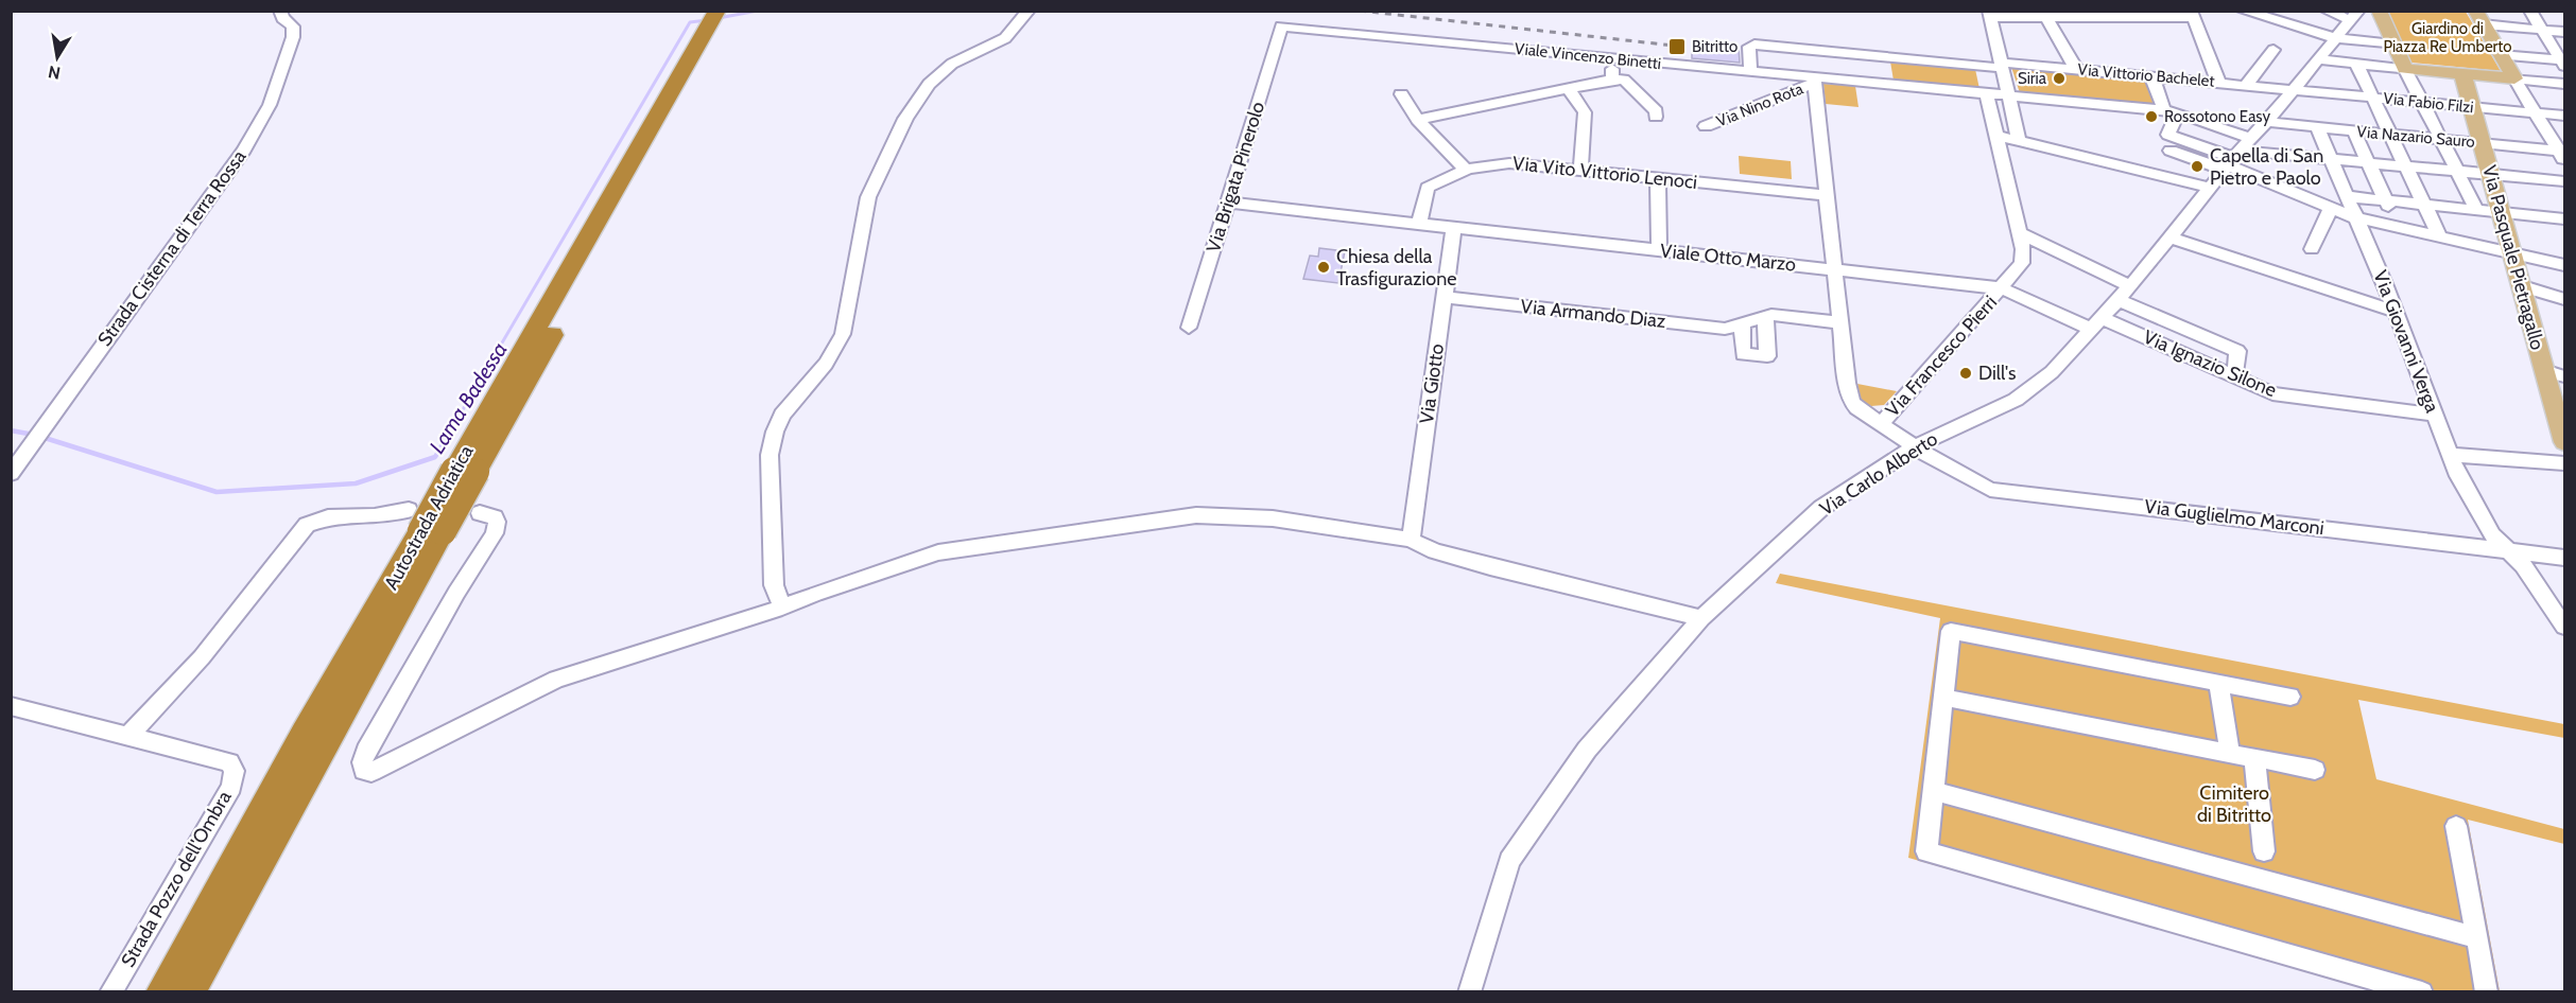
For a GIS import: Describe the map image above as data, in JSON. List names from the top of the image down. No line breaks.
{"streets":{"highway":["Autostrada Adriatica"],"main road":["Via Pasquale Pietragallo"],"street":["Viale Vincenzo Binetti","Via Vittorio Bachelet","Via Fabio Filzi","Via Nino Rota","Via Nazario Sauro","Via Vito Vittorio Lenoci","Via Brigata Pinerolo","Strada Cisterna di Terra Rossa","Viale Otto Marzo","Via Armando Diaz","Via Giovanni Verga","Via Francesco Pierri","Via Ignazio Silone","Via Giotto","Via Carlo Alberto","Via Guglielmo Marconi","Strada Pozzo dell'Ombra"]},"crossings":[["Viale Vincenzo Binetti","Via Vittorio Bachelet"],["Viale Vincenzo Binetti","Via Nino Rota"],["Viale Vincenzo Binetti","Via Brigata Pinerolo"],["Viale Vincenzo Binetti","Via Francesco Pierri"],["Viale Vincenzo Binetti","Via Carlo Alberto"],["Viale Vincenzo Binetti","Via Guglielmo Marconi"],["Via Vittorio Bachelet","Via Fabio Filzi"],["Via Vittorio Bachelet","Via Carlo Alberto"],["Via Fabio Filzi","Via Pasquale Pietragallo"],["Via Fabio Filzi","Via Carlo Alberto"],["Via Nino Rota","Via Guglielmo Marconi"],["Via Nazario Sauro","Via Pasquale Pietragallo"],["Via Nazario Sauro","Via Giovanni Verga"],["Via Nazario Sauro","Via Carlo Alberto"],["Via Vito Vittorio Lenoci","Viale Otto Marzo"],["Via Vito Vittorio Lenoci","Via Guglielmo Marconi"],["Via Brigata Pinerolo","Viale Otto Marzo"],["Viale Otto Marzo","Via Francesco Pierri"],["Viale Otto Marzo","Via Ignazio Silone"],["Viale Otto Marzo","Via Giotto"],["Viale Otto Marzo","Via Guglielmo Marconi"],["Via Armando Diaz","Via Giotto"],["Via Armando Diaz","Via Guglielmo Marconi"],["Via Giovanni Verga","Via Ignazio Silone"],["Via Giovanni Verga","Via Guglielmo Marconi"],["Via Francesco Pierri","Via Ignazio Silone"],["Via Francesco Pierri","Via Guglielmo Marconi"],["Via Ignazio Silone","Via Carlo Alberto"],["Via Carlo Alberto","Via Guglielmo Marconi"]],"water":["Lama Badessa"],"parks":["Giardino di Piazza Re Umberto","Cimitero di Bitritto"],"places":{"transit":["Bitritto"],"other":["Siria","Rossotono Easy","Capella di San Pietro e Paolo","Chiesa della Trasfigurazione","Dill's"]},"north":"bottom"}
